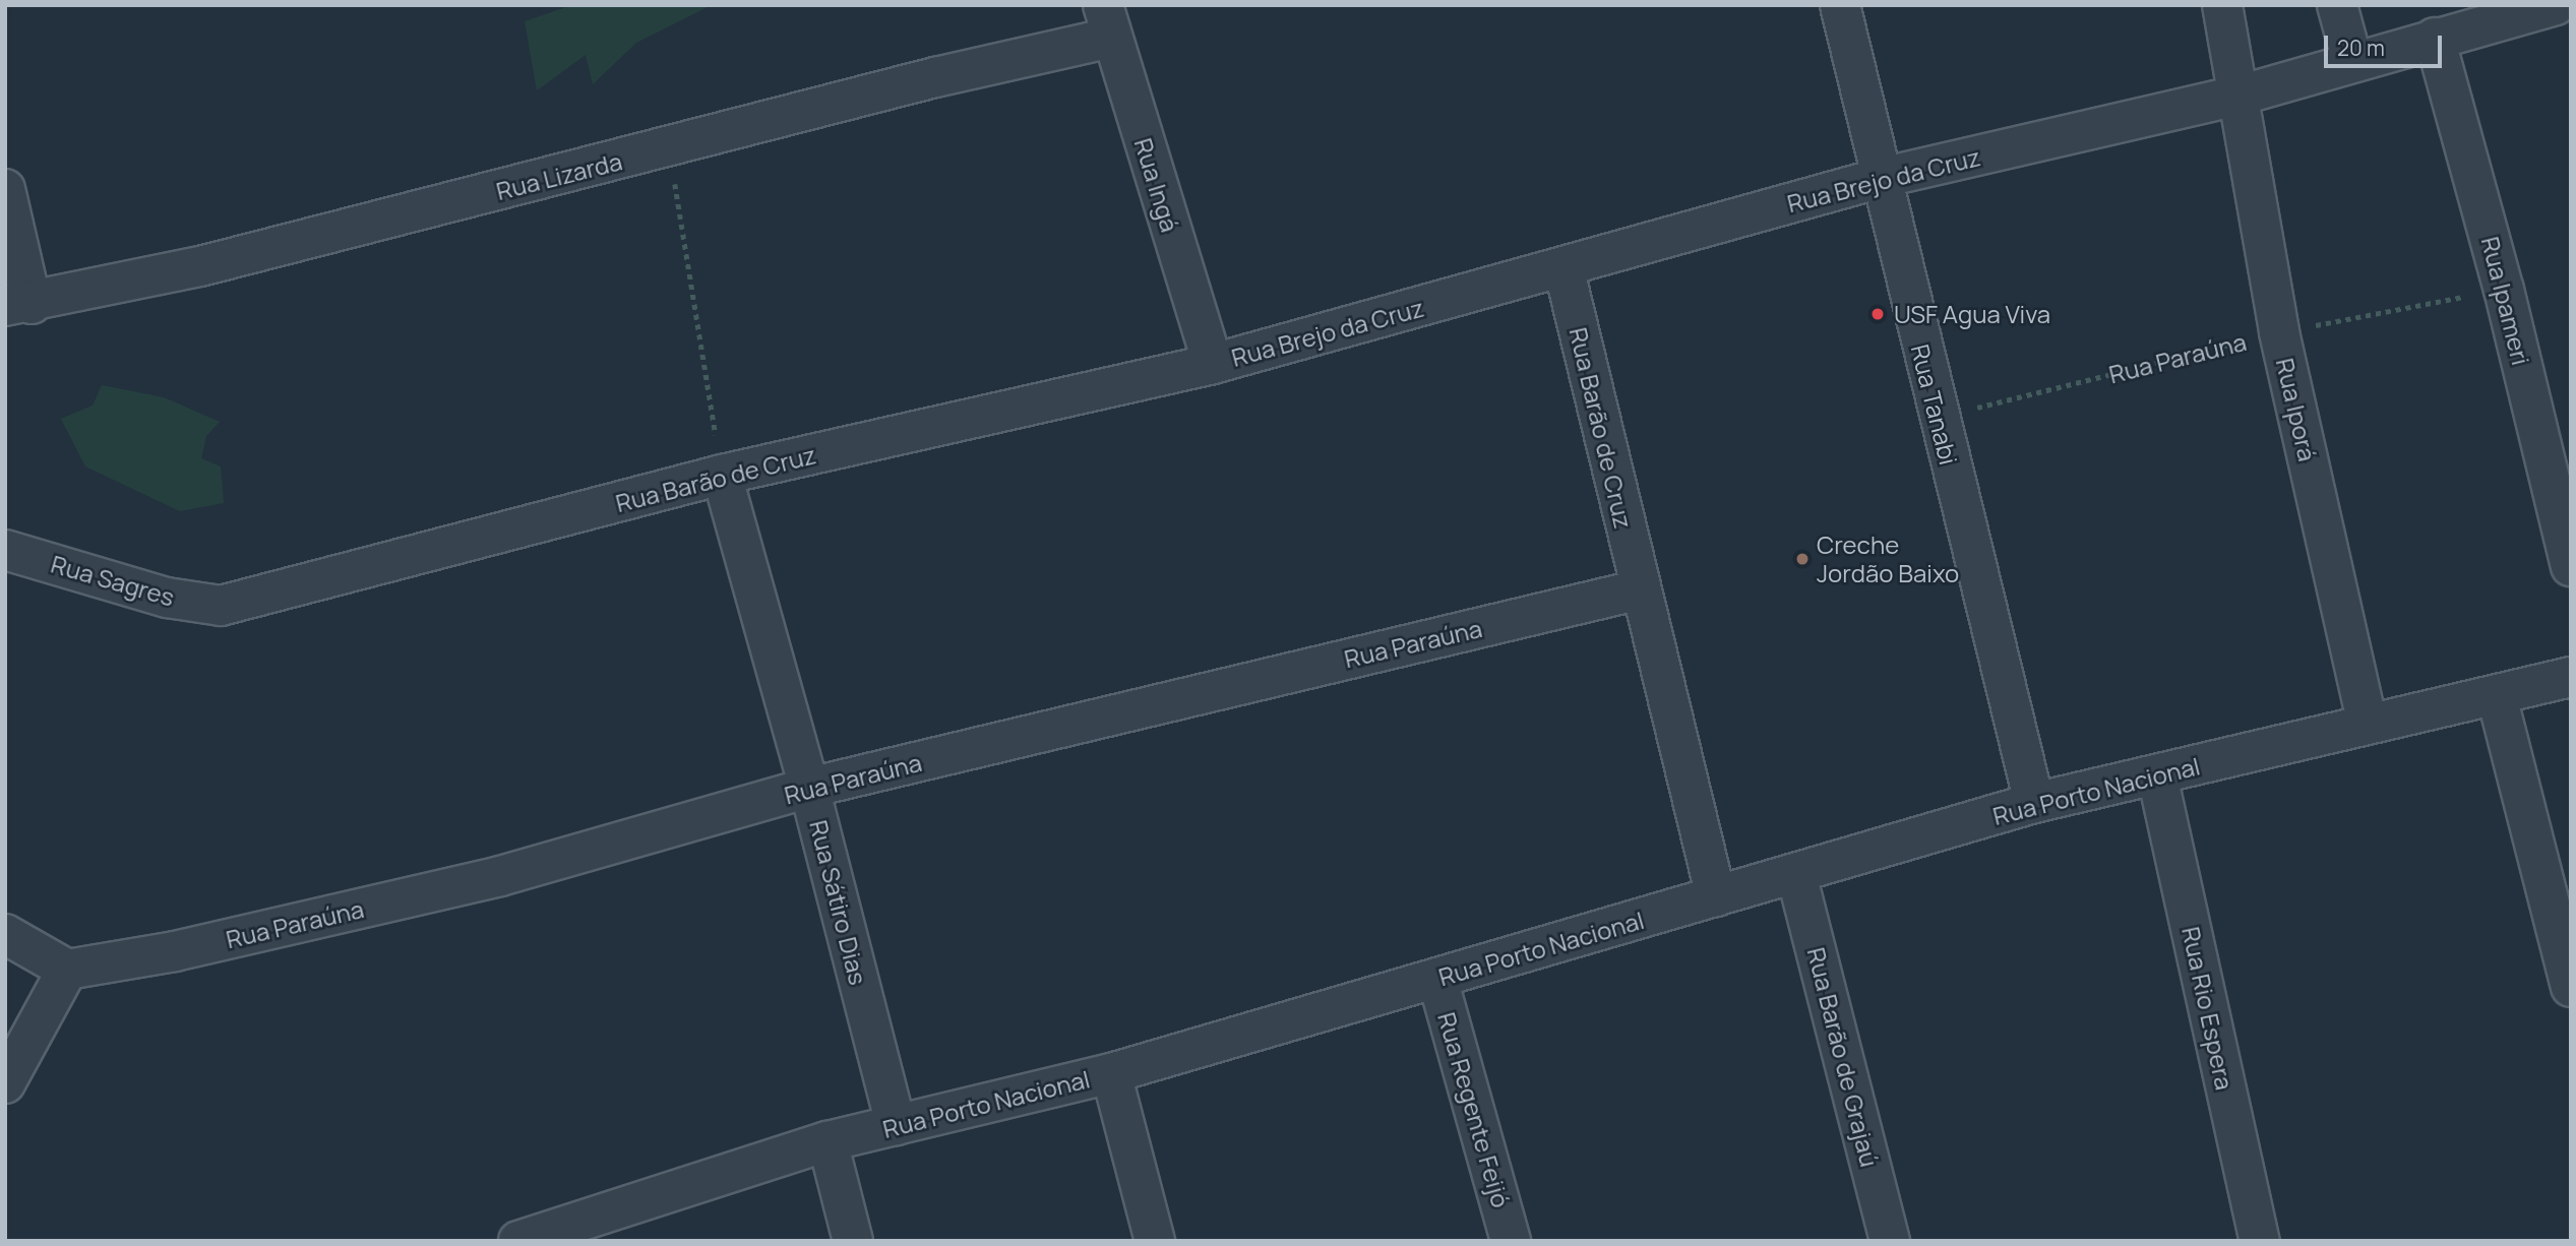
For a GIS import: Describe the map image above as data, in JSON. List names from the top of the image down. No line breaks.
{"streets":{"street":["Rua Lizarda","Rua Brejo da Cruz","Rua Ingá","Rua Ipameri","Rua Paraúna","Rua Tanabi","Rua Iporá","Rua Barão de Cruz","Rua Sagres","Rua Porto Nacional","Rua Sátiro Dias","Rua Rio Espera","Rua Barão de Grajaú","Rua Regente Feijó"]},"crossings":[["Rua Lizarda","Rua Ingá"],["Rua Brejo da Cruz","Rua Ingá"],["Rua Brejo da Cruz","Rua Ipameri"],["Rua Brejo da Cruz","Rua Tanabi"],["Rua Brejo da Cruz","Rua Iporá"],["Rua Brejo da Cruz","Rua Barão de Cruz"],["Rua Ingá","Rua Barão de Cruz"],["Rua Ipameri","Rua Paraúna"],["Rua Paraúna","Rua Tanabi"],["Rua Paraúna","Rua Iporá"],["Rua Paraúna","Rua Barão de Cruz"],["Rua Paraúna","Rua Sátiro Dias"],["Rua Tanabi","Rua Porto Nacional"],["Rua Iporá","Rua Porto Nacional"],["Rua Barão de Cruz","Rua Sagres"],["Rua Barão de Cruz","Rua Sátiro Dias"],["Rua Porto Nacional","Rua Sátiro Dias"],["Rua Porto Nacional","Rua Rio Espera"],["Rua Porto Nacional","Rua Barão de Grajaú"],["Rua Porto Nacional","Rua Regente Feijó"]],"places":["USF Agua Viva","Creche Jordão Baixo"],"scale_bar":"20 m"}
